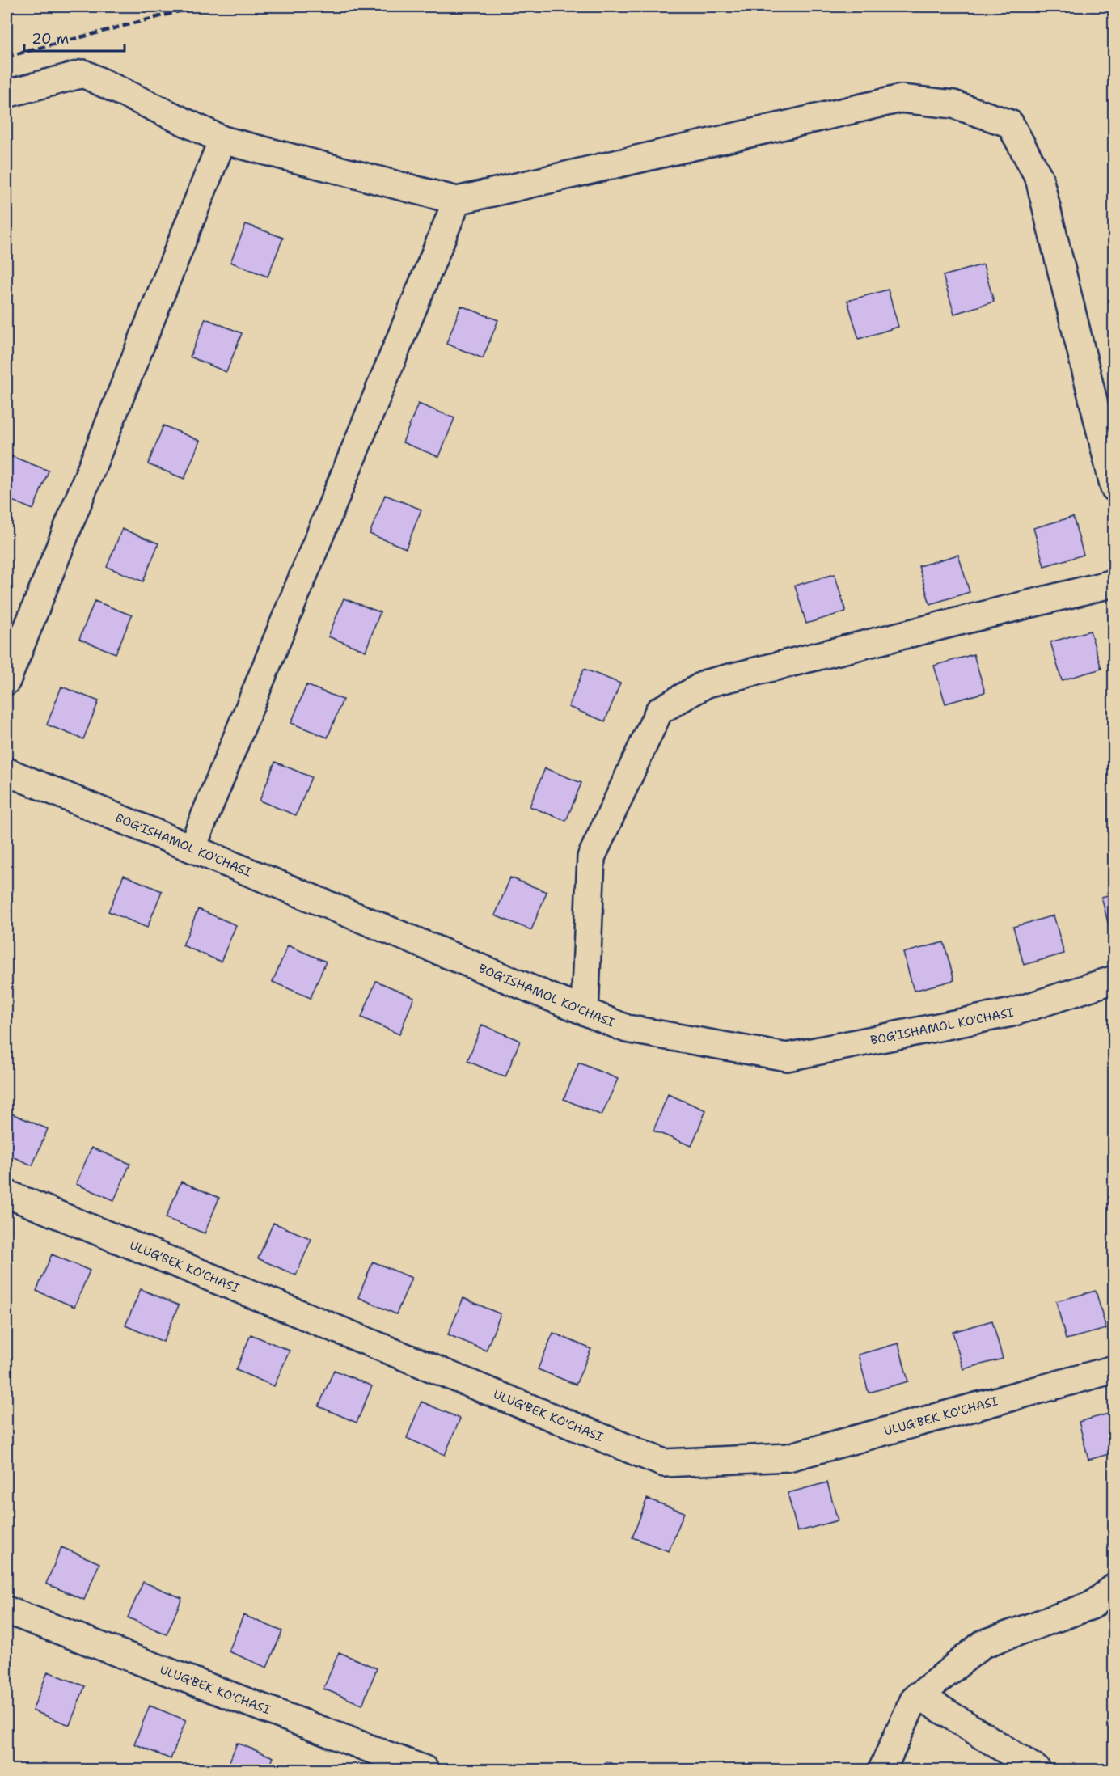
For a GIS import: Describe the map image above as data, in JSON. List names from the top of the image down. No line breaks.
{"streets":{"street":["BOG'ISHAMOL KO'CHASI","ULUG'BEK KO'CHASI"]},"scale_bar":"20 m"}
